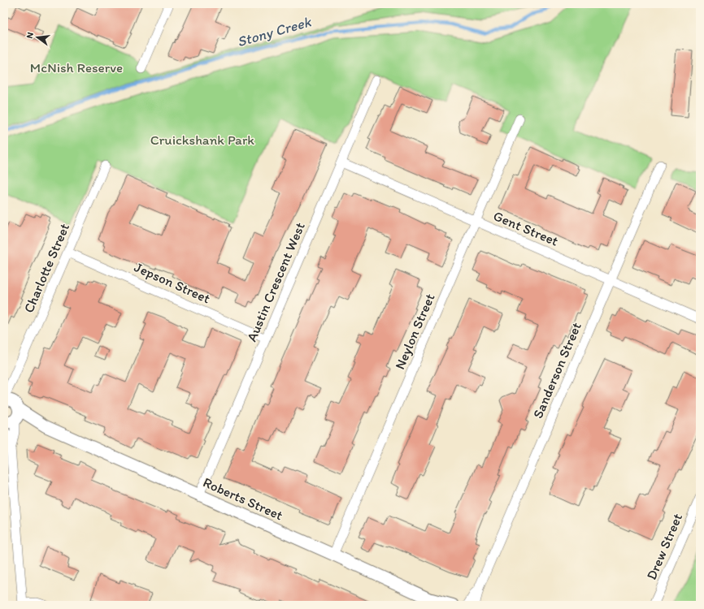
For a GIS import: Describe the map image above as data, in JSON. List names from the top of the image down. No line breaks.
{"streets":{"street":["Gent Street","Charlotte Street","Austin Crescent West","Jepson Street","Neylon Street","Sanderson Street","Roberts Street","Drew Street"]},"crossings":[["Gent Street","Austin Crescent West"],["Gent Street","Neylon Street"],["Gent Street","Sanderson Street"],["Charlotte Street","Jepson Street"],["Charlotte Street","Roberts Street"],["Austin Crescent West","Jepson Street"],["Austin Crescent West","Roberts Street"],["Neylon Street","Roberts Street"]],"water":["Stony Creek"],"parks":["McNish Reserve","Cruickshank Park"],"north":"left"}
